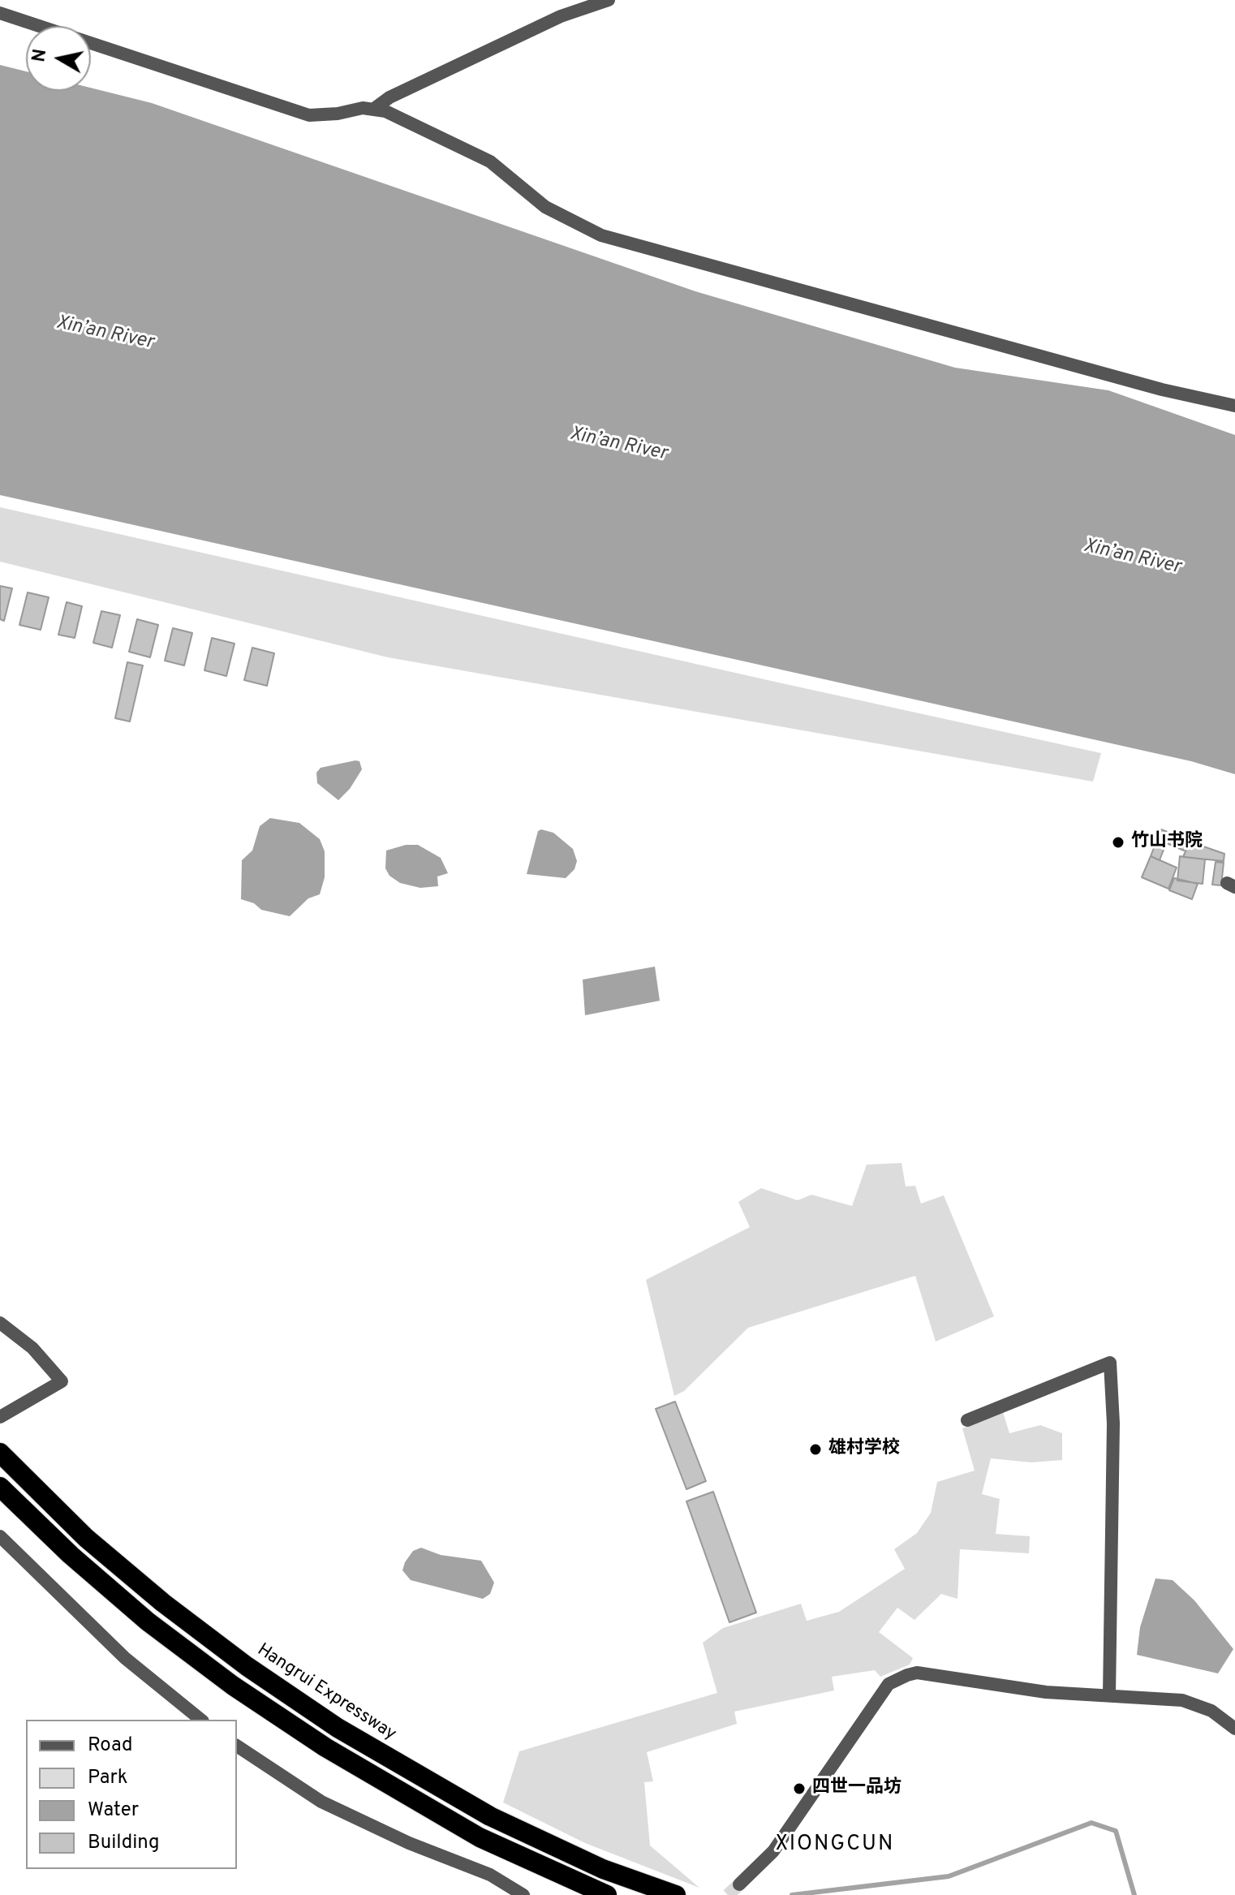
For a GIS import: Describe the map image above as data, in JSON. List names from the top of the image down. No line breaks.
{"streets":{"highway":["Hangrui Expressway"]},"districts":["XIONGCUN"],"water":["Xin’an River"],"places":["竹山书院","雄村学校","四世一品坊"],"legend":["Road","Park","Water","Building"],"north":"left"}
